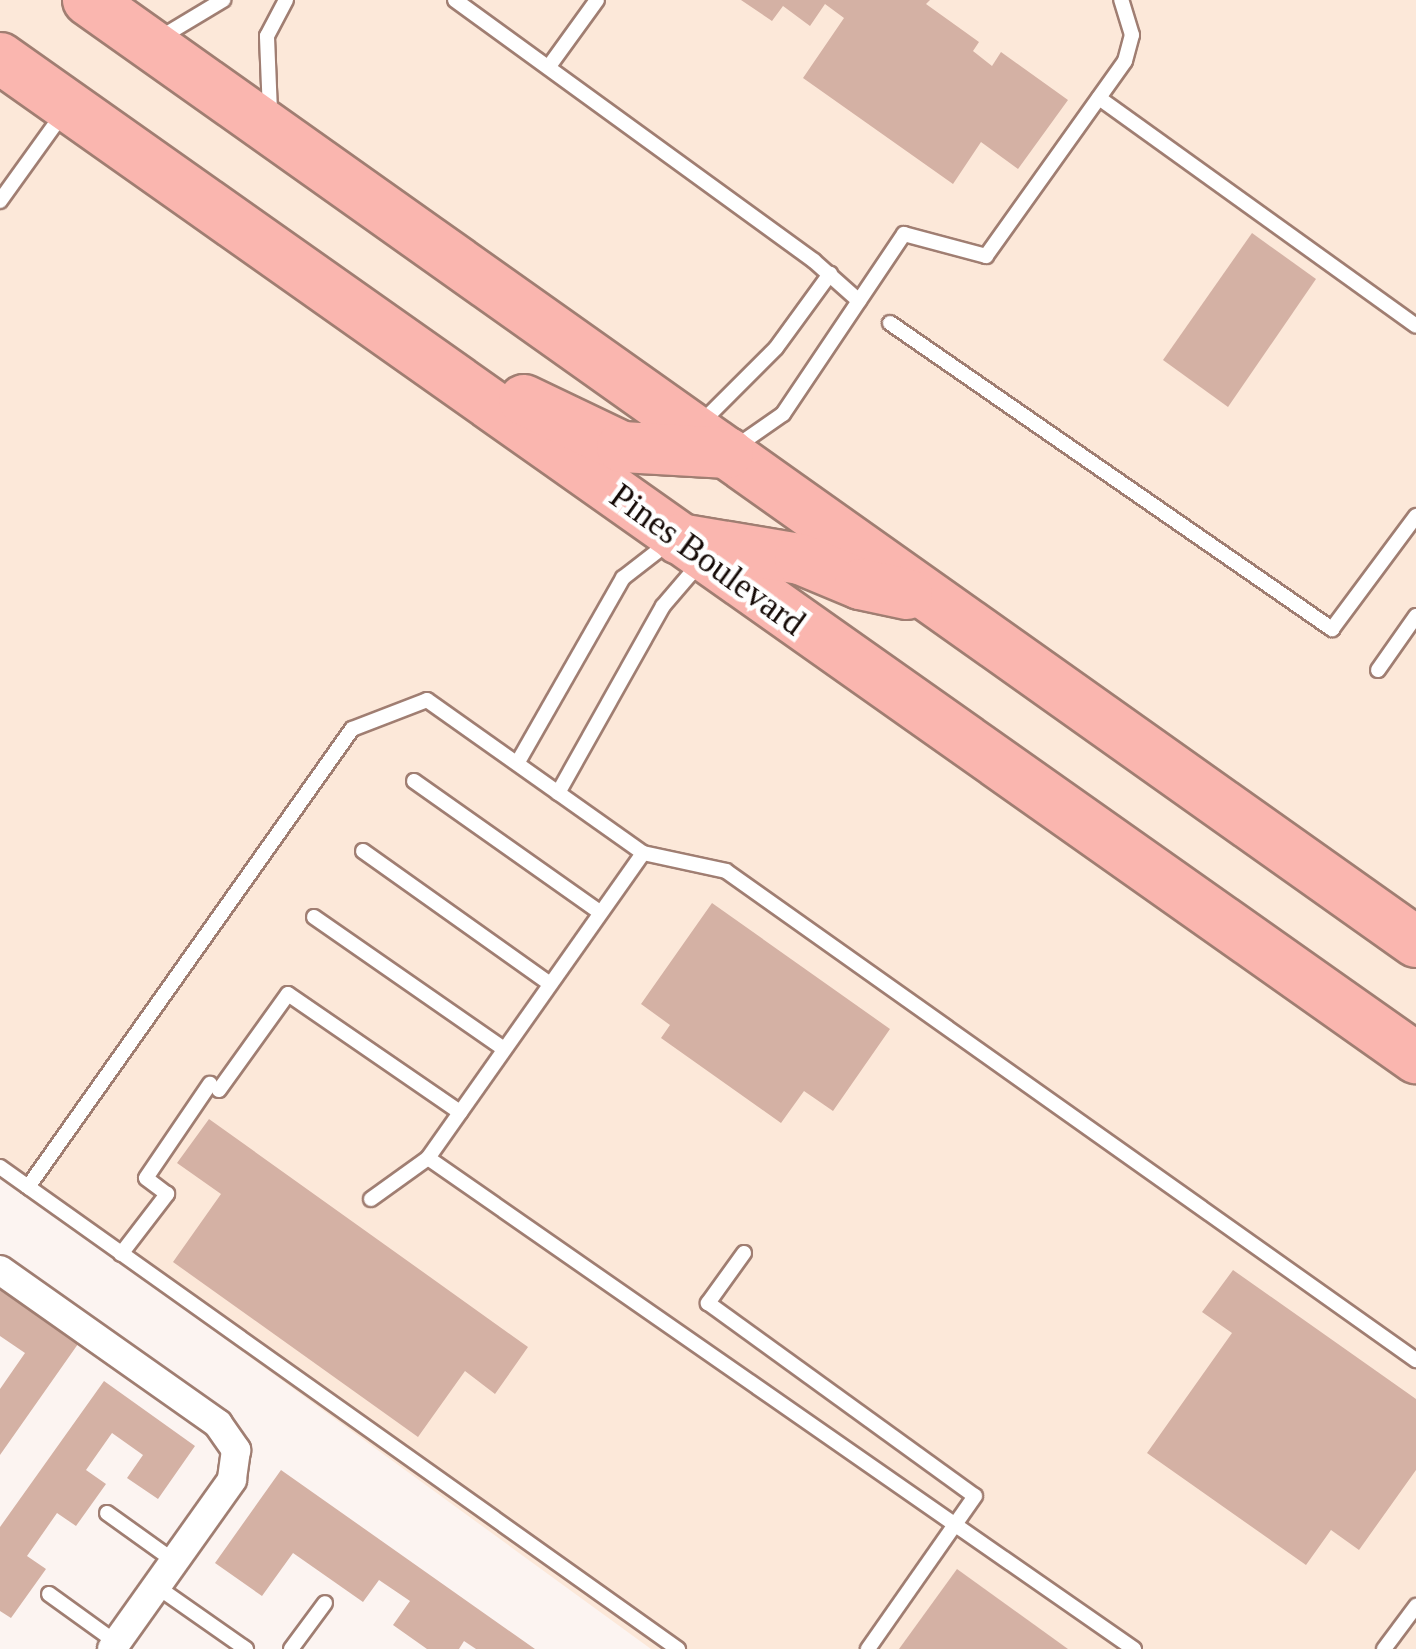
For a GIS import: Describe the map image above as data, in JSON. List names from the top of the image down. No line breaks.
{"streets":{"highway":["Pines Boulevard"]}}
